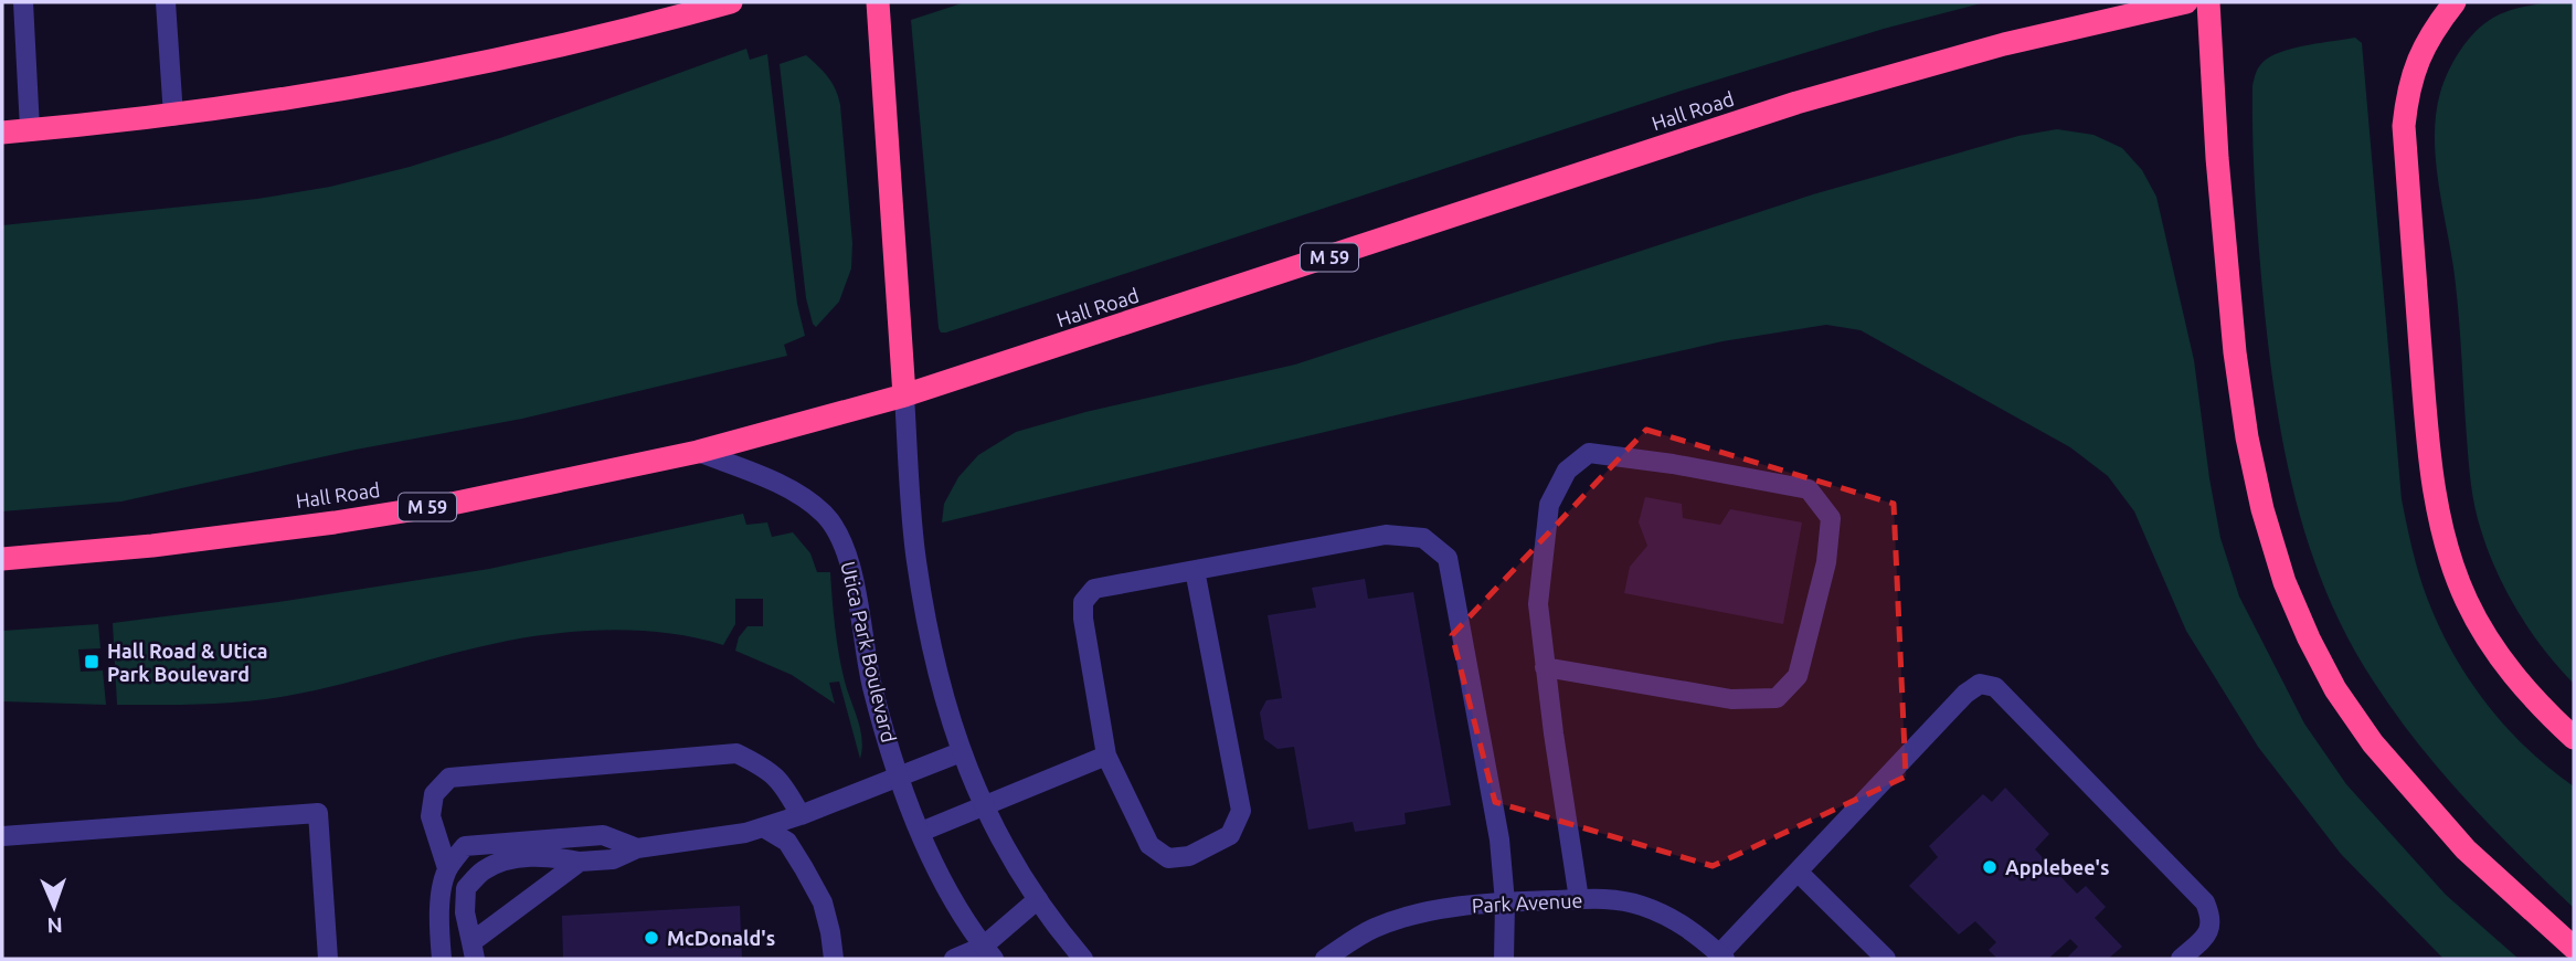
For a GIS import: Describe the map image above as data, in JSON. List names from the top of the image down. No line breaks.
{"streets":{"highway":["Hall Road","M 59"],"street":["Utica Park Boulevard","Park Avenue"]},"crossings":[["Hall Road","Utica Park Boulevard"]],"places":{"transit":["Hall Road & Utica Park Boulevard"],"other":["Applebee's","McDonald's"]},"north":"bottom"}
